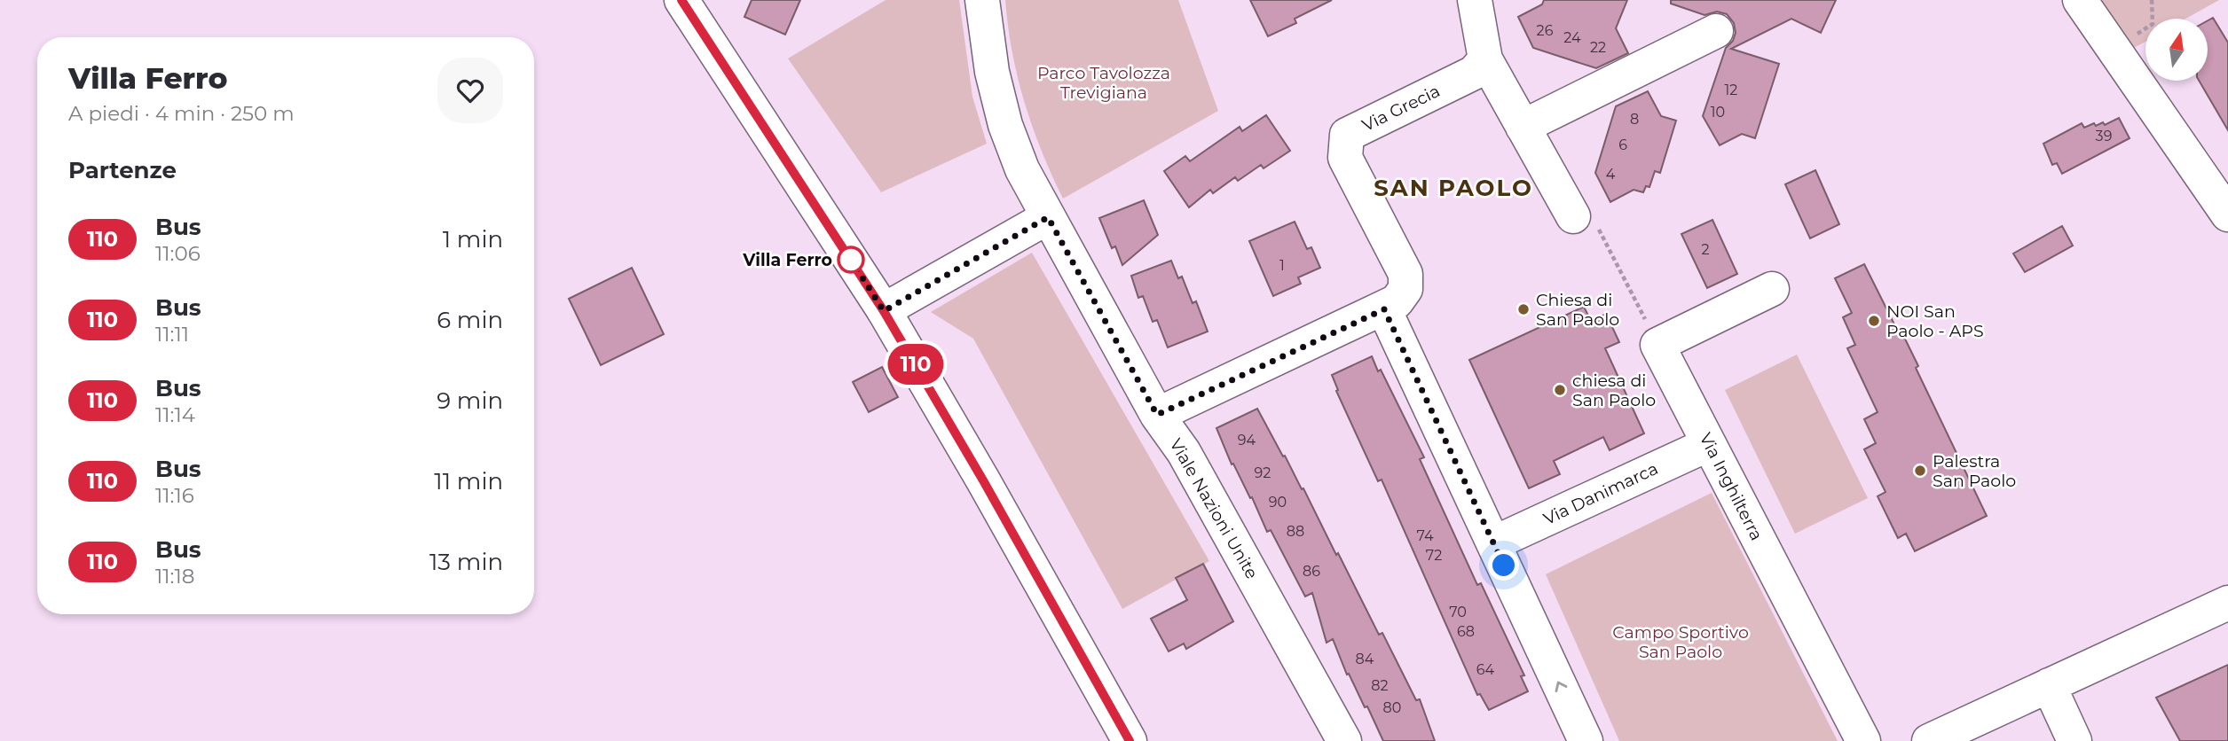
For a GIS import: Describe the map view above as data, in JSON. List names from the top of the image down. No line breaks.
{"streets":{"street":["Via Grecia","Via Inghilterra","Via Danimarca","Viale Nazioni Unite"]},"crossings":[["Via Grecia","Viale Nazioni Unite"],["Via Inghilterra","Via Danimarca"]],"districts":["SAN PAOLO"],"parks":["Parco Tavolozza Trevigiana","Campo Sportivo San Paolo"],"places":["Villa Ferro","Chiesa di San Paolo","NOI San Paolo - APS","chiesa di San Paolo","Palestra San Paolo"],"lines":["bus line 110"],"house_numbers":["26","24","22","12","10","8","39","6","4","2","1","94","92","90","88","74","72","86","70","68","84","64","82","80"],"north":"top","page":{"on_map":"110","heading":[["Villa Ferro","A piedi · 4 min · 250 m"],"Partenze"],"list":[{"mark":"110","name":"Bus","note":"11:06","value":"1 min"},{"mark":"110","name":"Bus","note":"11:11","value":"6 min"},{"mark":"110","name":"Bus","note":"11:14","value":"9 min"},{"mark":"110","name":"Bus","note":"11:16","value":"11 min"},{"mark":"110","name":"Bus","note":"11:18","value":"13 min"}]}}
